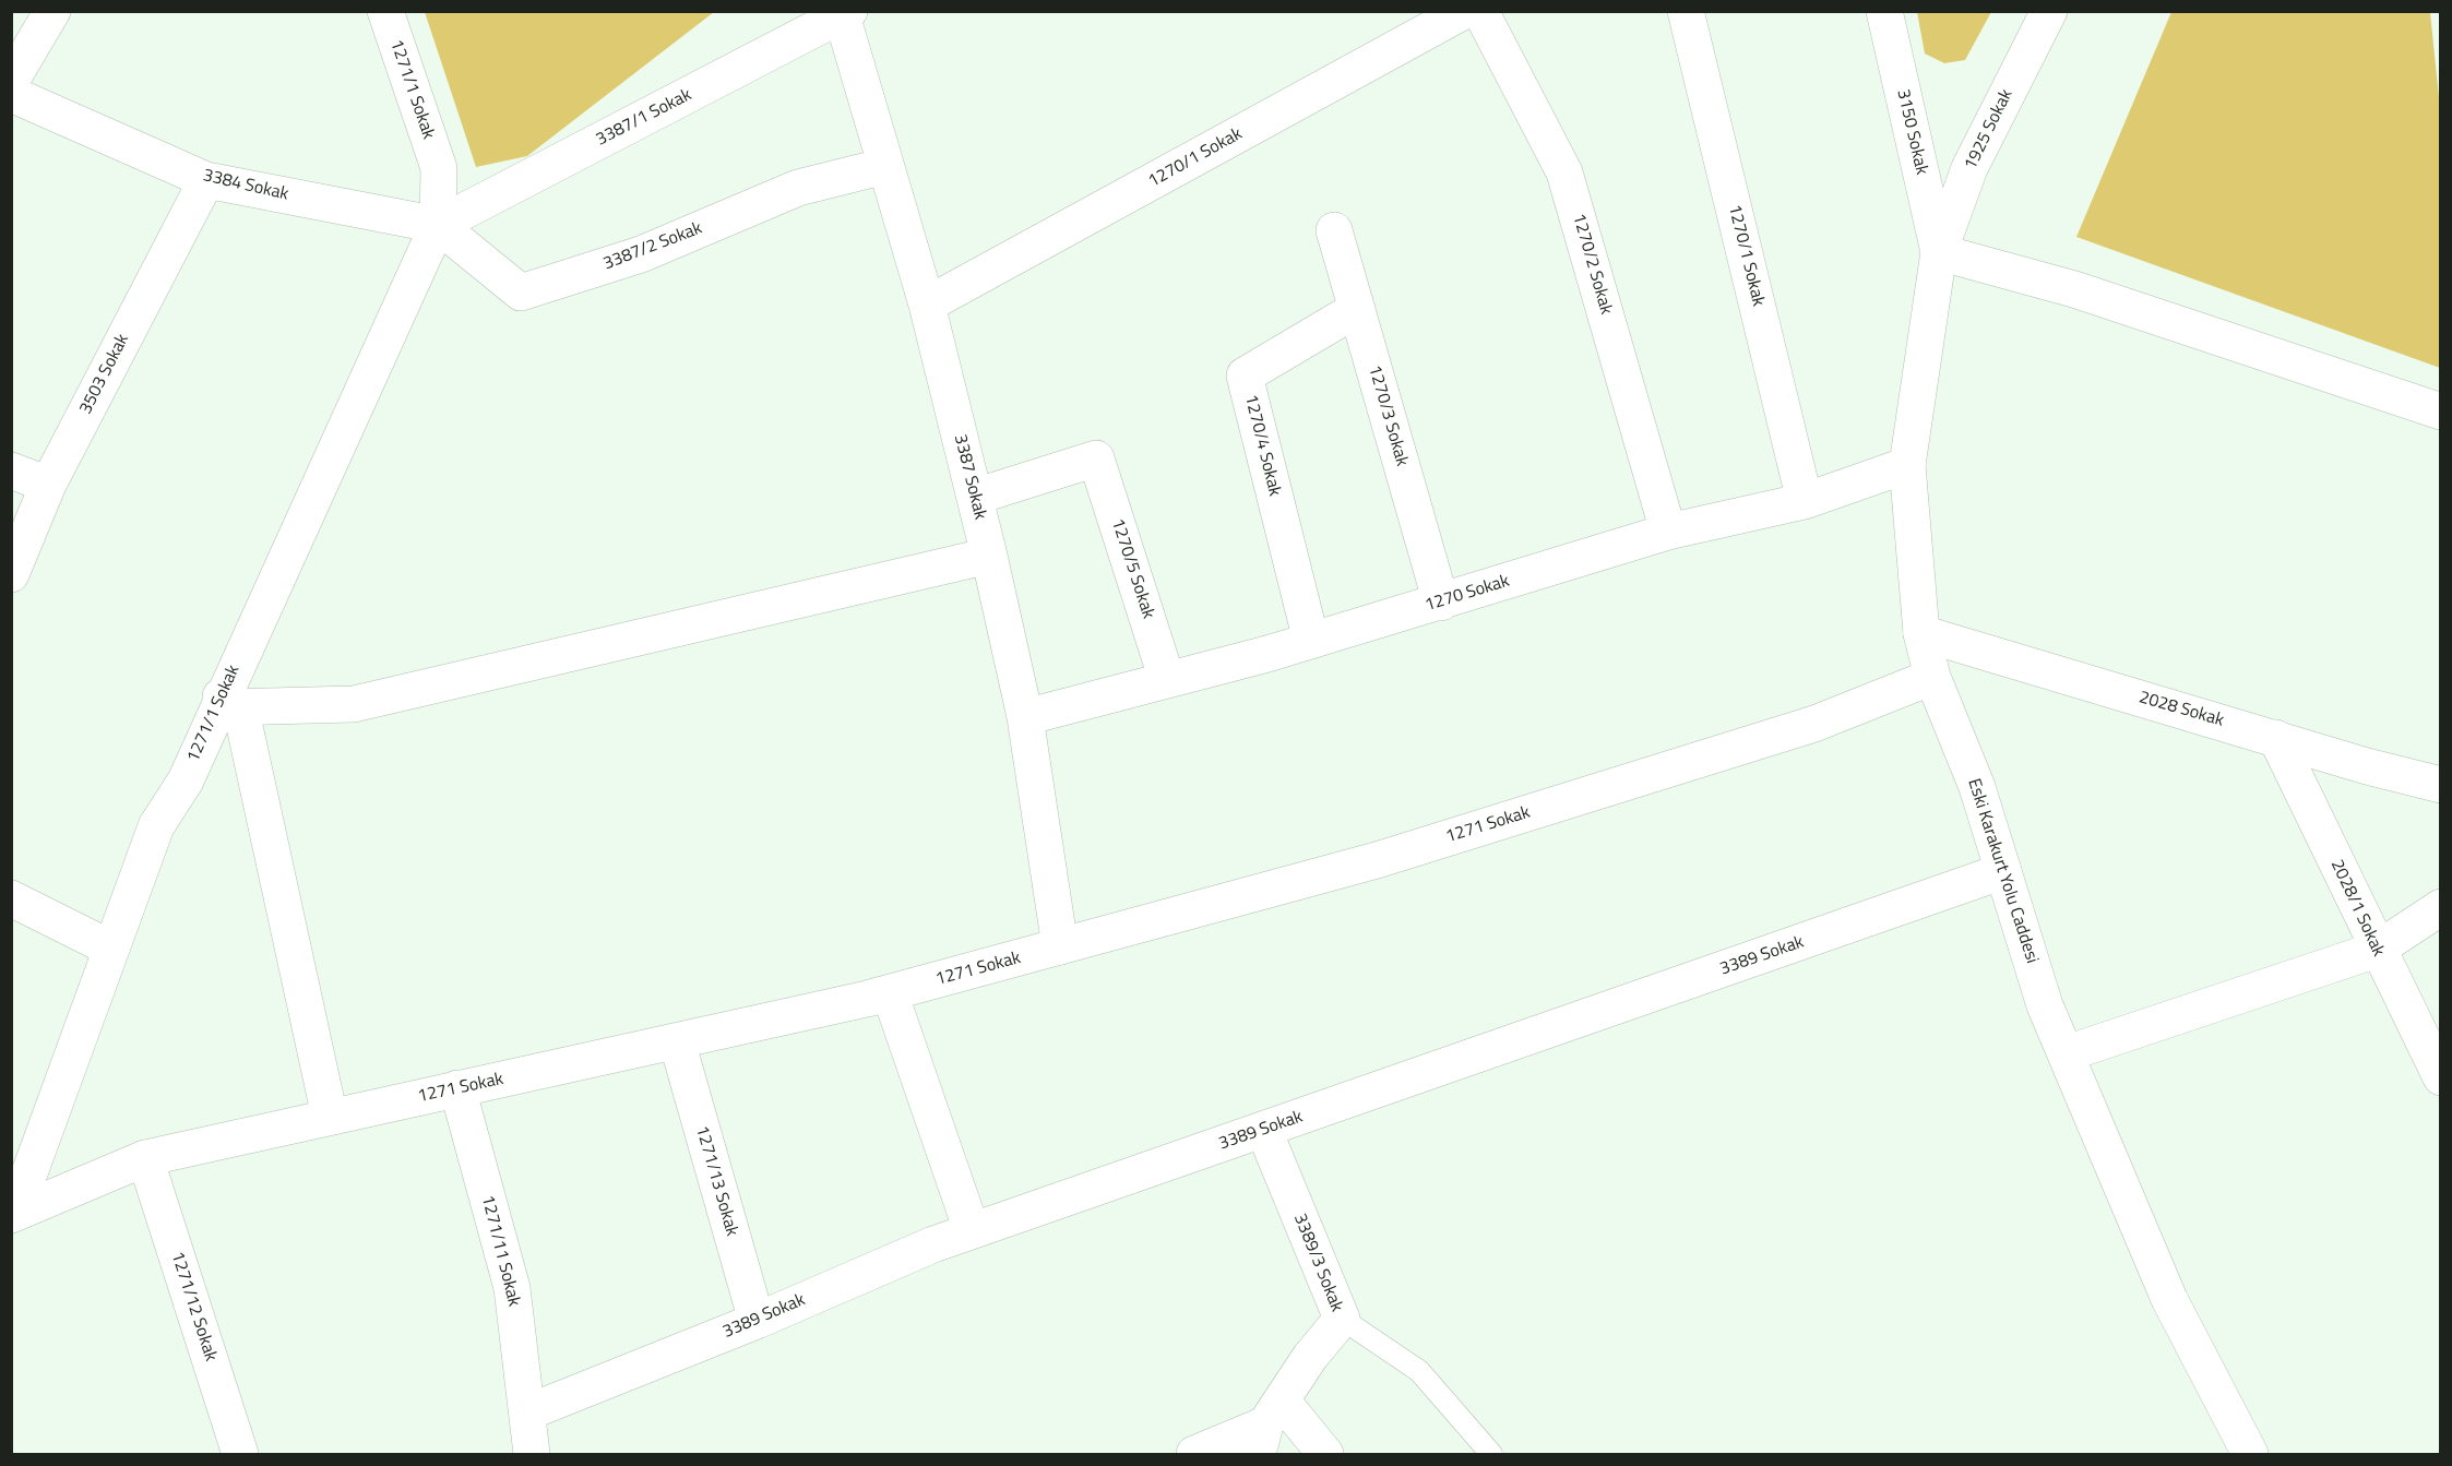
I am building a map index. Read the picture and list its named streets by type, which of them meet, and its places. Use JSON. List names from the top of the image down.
{
  "streets": {
    "street": [
      "1271/1 Sokak",
      "3387/1 Sokak",
      "1925 Sokak",
      "3150 Sokak",
      "1270/1 Sokak",
      "3384 Sokak",
      "3387/2 Sokak",
      "1270/2 Sokak",
      "3503 Sokak",
      "1270/3 Sokak",
      "1270/4 Sokak",
      "3387 Sokak",
      "1270/5 Sokak",
      "1270 Sokak",
      "2028 Sokak",
      "1271 Sokak",
      "Eski Karakurt Yolu Caddesi",
      "2028/1 Sokak",
      "3389 Sokak",
      "1271/13 Sokak",
      "1271/11 Sokak",
      "3389/3 Sokak",
      "1271/12 Sokak"
    ]
  },
  "crossings": [
    ["1271/1 Sokak", "3387/1 Sokak"],
    ["1271/1 Sokak", "3384 Sokak"],
    ["1271/1 Sokak", "3387/2 Sokak"],
    ["1271/1 Sokak", "1271 Sokak"],
    ["3387/1 Sokak", "3384 Sokak"],
    ["3387/1 Sokak", "3387/2 Sokak"],
    ["3387/1 Sokak", "3387 Sokak"],
    ["1925 Sokak", "3150 Sokak"],
    ["1925 Sokak", "Eski Karakurt Yolu Caddesi"],
    ["3150 Sokak", "Eski Karakurt Yolu Caddesi"],
    ["1270/1 Sokak", "3387 Sokak"],
    ["1270/1 Sokak", "1270 Sokak"],
    ["3384 Sokak", "3387/2 Sokak"],
    ["3384 Sokak", "3503 Sokak"],
    ["3387/2 Sokak", "3387 Sokak"],
    ["1270/2 Sokak", "1270 Sokak"],
    ["1270/3 Sokak", "1270/4 Sokak"],
    ["1270/3 Sokak", "1270 Sokak"],
    ["1270/4 Sokak", "1270 Sokak"],
    ["3387 Sokak", "1270/5 Sokak"],
    ["3387 Sokak", "1270 Sokak"],
    ["3387 Sokak", "1271 Sokak"],
    ["1270/5 Sokak", "1270 Sokak"],
    ["1270 Sokak", "Eski Karakurt Yolu Caddesi"],
    ["2028 Sokak", "Eski Karakurt Yolu Caddesi"],
    ["2028 Sokak", "2028/1 Sokak"],
    ["1271 Sokak", "Eski Karakurt Yolu Caddesi"],
    ["1271 Sokak", "1271/13 Sokak"],
    ["1271 Sokak", "1271/11 Sokak"],
    ["1271 Sokak", "1271/12 Sokak"],
    ["Eski Karakurt Yolu Caddesi", "3389 Sokak"],
    ["3389 Sokak", "1271/13 Sokak"],
    ["3389 Sokak", "1271/11 Sokak"],
    ["3389 Sokak", "3389/3 Sokak"]
  ]
}
